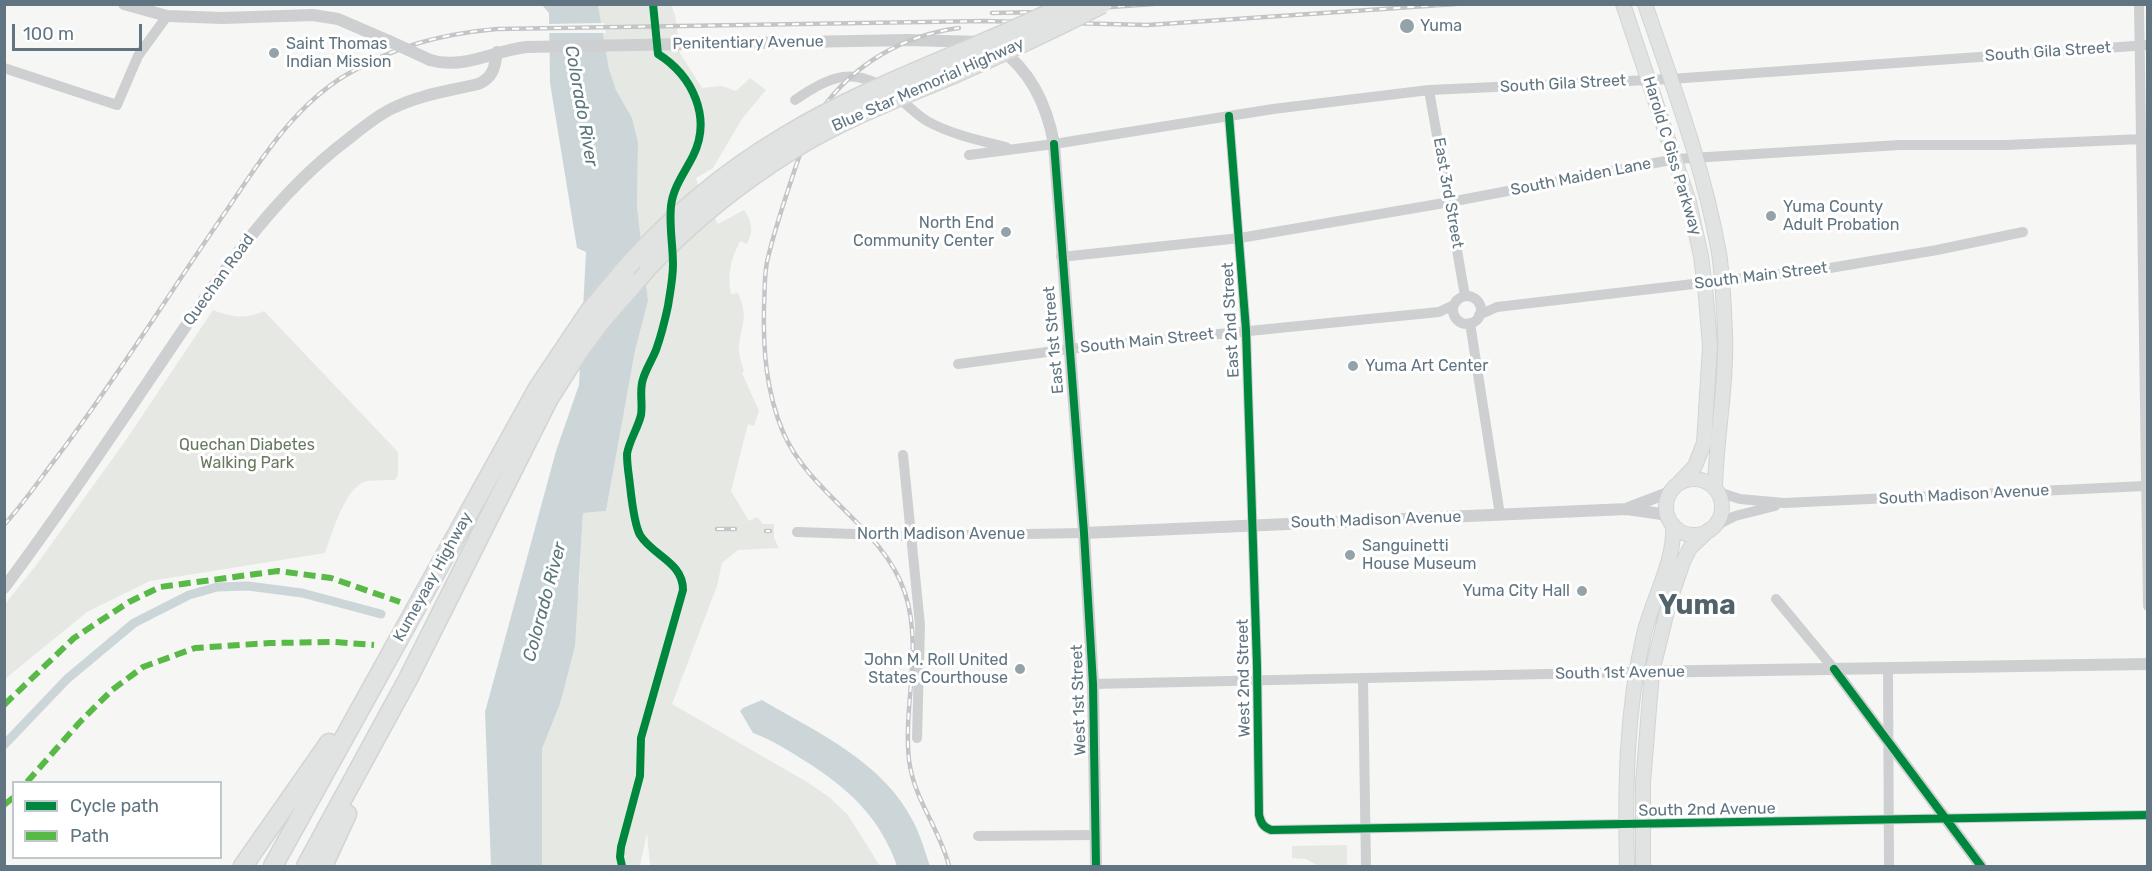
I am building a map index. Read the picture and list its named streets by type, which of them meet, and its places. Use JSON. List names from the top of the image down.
{
  "streets": {
    "highway": ["Blue Star Memorial Highway", "Kumeyaay Highway"],
    "main road": ["Harold C Giss Parkway"],
    "street": [
      "Penitentiary Avenue",
      "South Gila Street",
      "South Maiden Lane",
      "East 3rd Street",
      "South Main Street",
      "Quechan Road",
      "East 2nd Street",
      "East 1st Street",
      "South Madison Avenue",
      "North Madison Avenue",
      "South 1st Avenue",
      "West 2nd Street",
      "West 1st Street",
      "South 2nd Avenue"
    ]
  },
  "crossings": [
    ["Penitentiary Avenue", "Quechan Road"],
    ["Penitentiary Avenue", "East 1st Street"],
    ["South Gila Street", "Harold C Giss Parkway"],
    ["South Gila Street", "East 3rd Street"],
    ["South Gila Street", "East 2nd Street"],
    ["South Gila Street", "East 1st Street"],
    ["Blue Star Memorial Highway", "Kumeyaay Highway"],
    ["Harold C Giss Parkway", "South Maiden Lane"],
    ["Harold C Giss Parkway", "South Main Street"],
    ["Harold C Giss Parkway", "South Madison Avenue"],
    ["South Maiden Lane", "East 3rd Street"],
    ["South Maiden Lane", "East 2nd Street"],
    ["South Maiden Lane", "East 1st Street"],
    ["East 3rd Street", "South Main Street"],
    ["South Main Street", "East 2nd Street"],
    ["South Main Street", "East 1st Street"],
    ["East 2nd Street", "South Madison Avenue"],
    ["East 2nd Street", "West 2nd Street"],
    ["East 1st Street", "South Madison Avenue"],
    ["East 1st Street", "North Madison Avenue"],
    ["East 1st Street", "West 1st Street"],
    ["South Madison Avenue", "North Madison Avenue"],
    ["South Madison Avenue", "West 2nd Street"],
    ["South Madison Avenue", "West 1st Street"],
    ["North Madison Avenue", "West 1st Street"],
    ["South 1st Avenue", "West 2nd Street"],
    ["South 1st Avenue", "West 1st Street"],
    ["West 2nd Street", "South 2nd Avenue"]
  ],
  "districts": ["Yuma"],
  "water": ["Colorado River"],
  "parks": ["Quechan Diabetes Walking Park"],
  "places": [
    "Yuma",
    "Saint Thomas Indian Mission",
    "Yuma County Adult Probation",
    "North End Community Center",
    "Yuma Art Center",
    "Sanguinetti House Museum",
    "Yuma City Hall",
    "John M. Roll United States Courthouse"
  ],
  "legend": ["Cycle path", "Path"],
  "scale_bar": "100 m"
}
